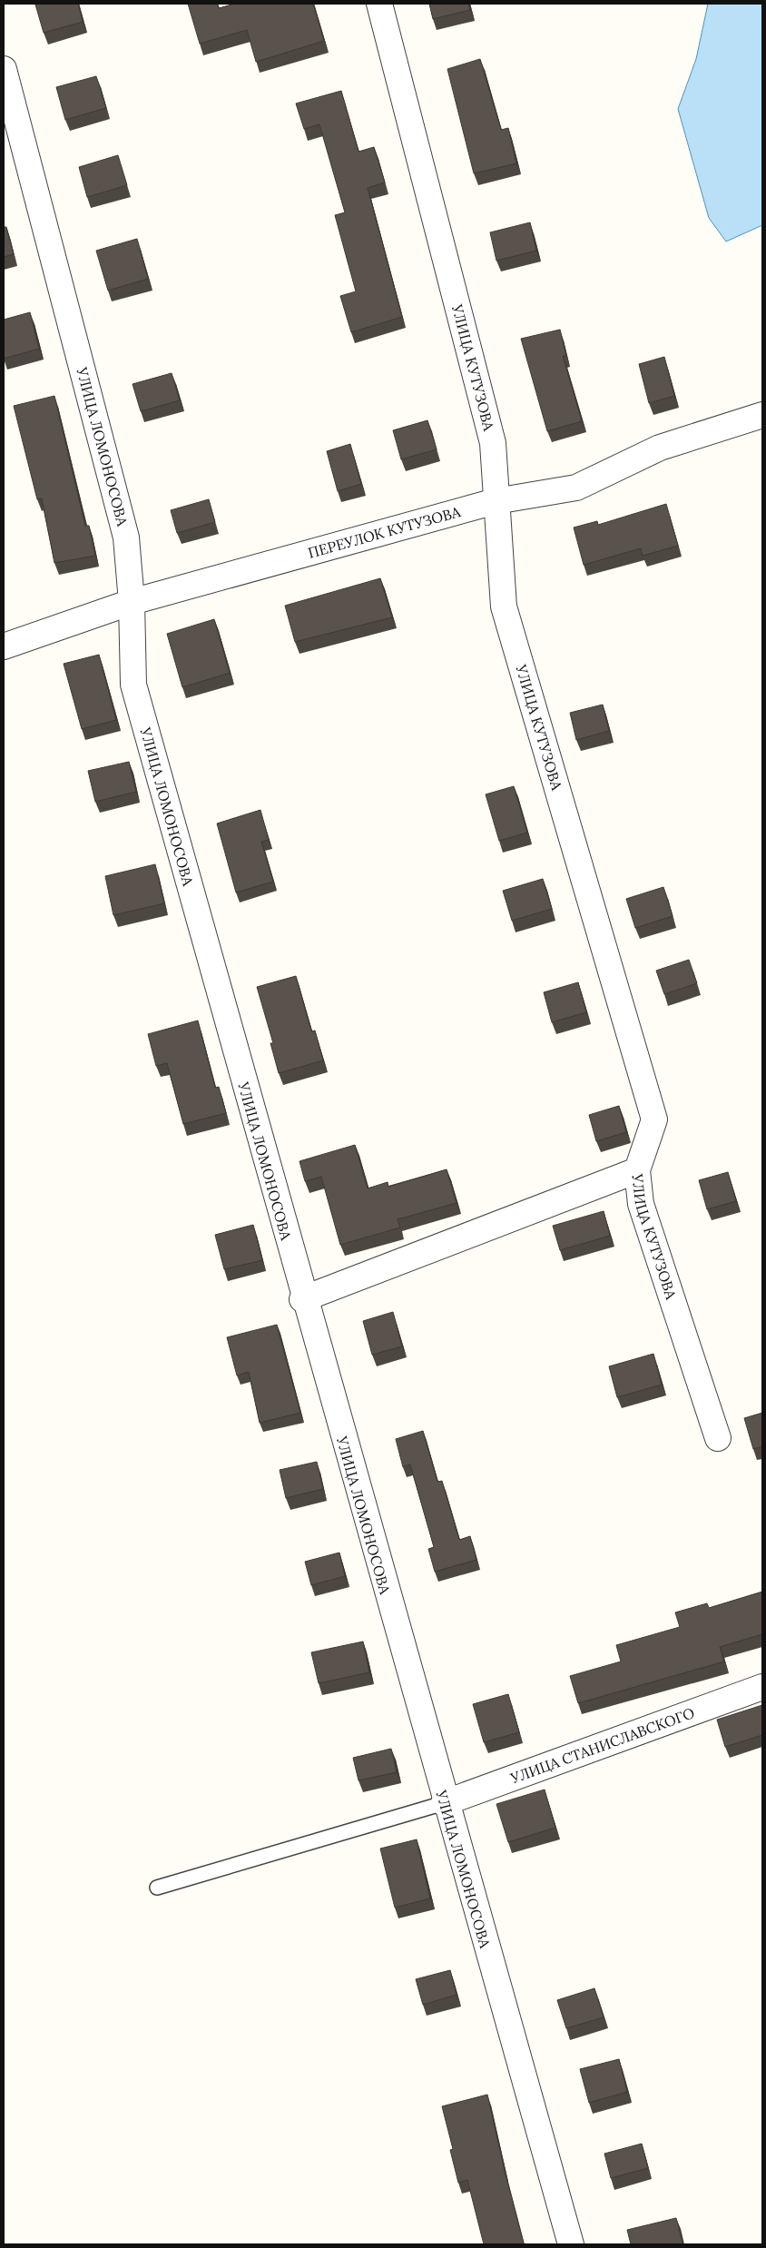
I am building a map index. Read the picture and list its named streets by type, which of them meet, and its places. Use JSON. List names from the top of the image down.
{
  "streets": {
    "street": [
      "УЛИЦА КУТУЗОВА",
      "УЛИЦА ЛОМОНОСОВА",
      "ПЕРЕУЛОК КУТУЗОВА",
      "УЛИЦА СТАНИСЛАВСКОГО"
    ]
  },
  "crossings": [
    ["УЛИЦА КУТУЗОВА", "ПЕРЕУЛОК КУТУЗОВА"],
    ["УЛИЦА ЛОМОНОСОВА", "ПЕРЕУЛОК КУТУЗОВА"],
    ["УЛИЦА ЛОМОНОСОВА", "УЛИЦА СТАНИСЛАВСКОГО"]
  ]
}
